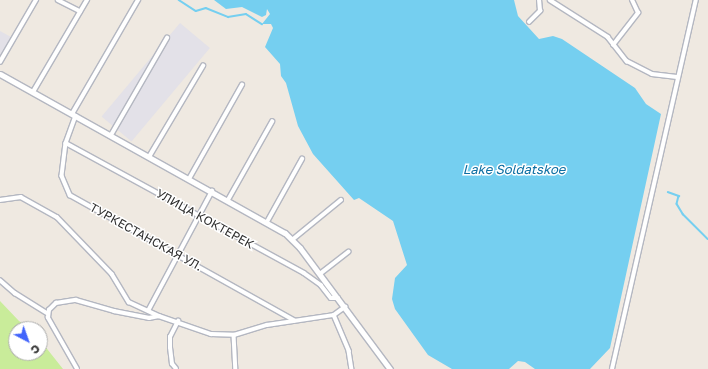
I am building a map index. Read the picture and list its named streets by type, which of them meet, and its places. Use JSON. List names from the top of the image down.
{
  "streets": {
    "street": ["УЛИЦА КОКТЕРЕК", "ТУРКЕСТАНСКАЯ УЛ."]
  },
  "crossings": [
    ["УЛИЦА КОКТЕРЕК", "ТУРКЕСТАНСКАЯ УЛ."]
  ],
  "water": ["Lake Soldatskoe"],
  "north": "bottom right"
}
